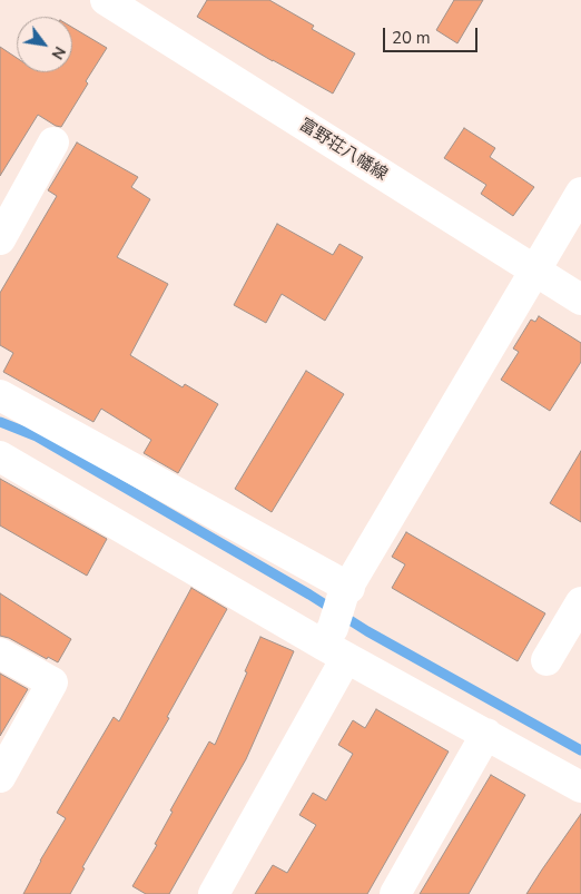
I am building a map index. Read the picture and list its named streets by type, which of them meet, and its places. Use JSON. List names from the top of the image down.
{
  "streets": {
    "street": ["富野荘八幡線"]
  },
  "scale_bar": "20 m",
  "north": "bottom right"
}
